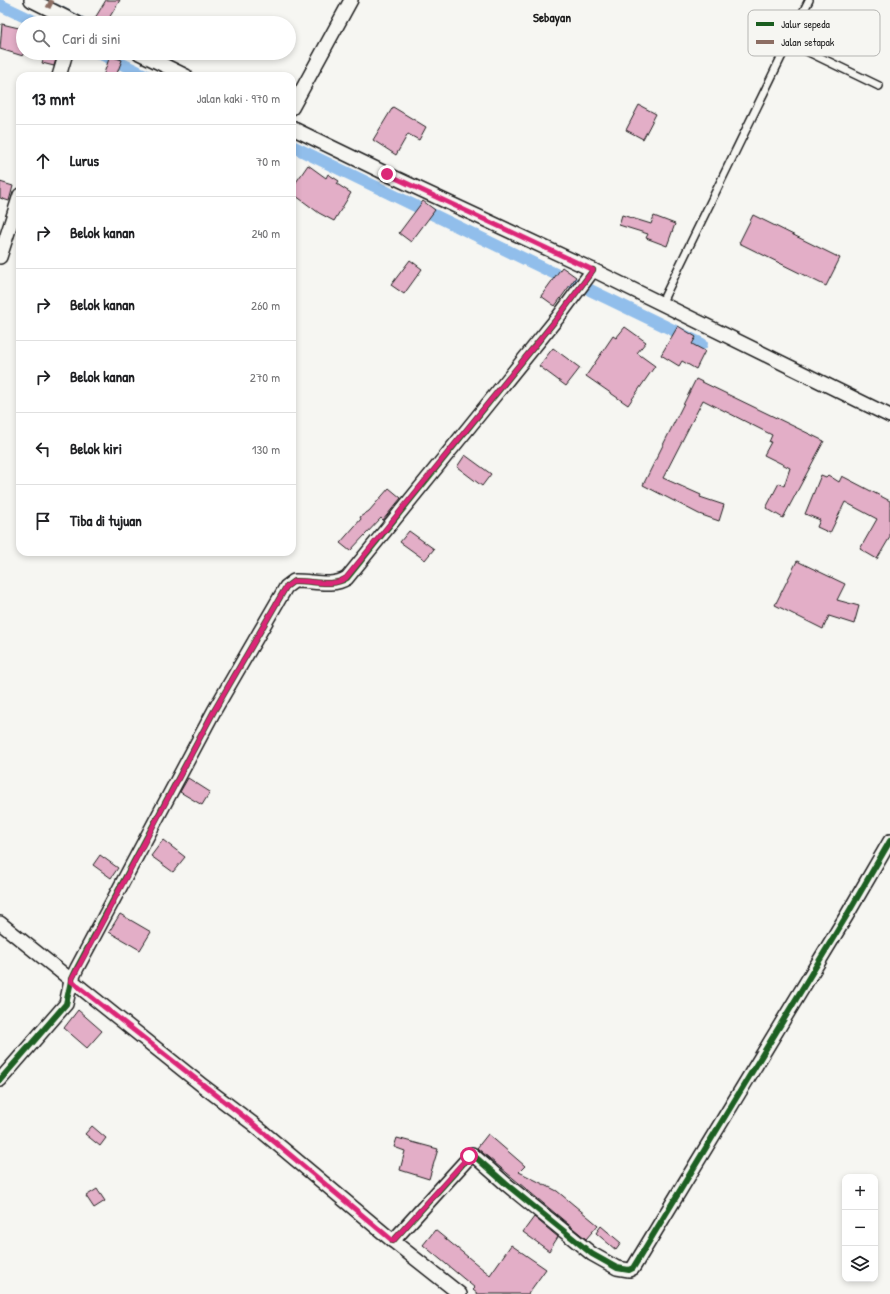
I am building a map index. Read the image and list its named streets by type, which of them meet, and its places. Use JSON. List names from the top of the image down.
{
  "districts": ["Sebayan"],
  "legend": ["Jalur sepeda", "Jalan setapak"],
  "page": {
    "search": "Cari di sini",
    "heading": ["13 mnt", "Jalan kaki · 970 m"],
    "list": [
      ["Lurus", "70 m"],
      ["Belok kanan", "240 m"],
      ["Belok kanan", "260 m"],
      ["Belok kanan", "270 m"],
      ["Belok kiri", "130 m"],
      "Tiba di tujuan"
    ],
    "map_buttons": ["+", "−"]
  }
}
